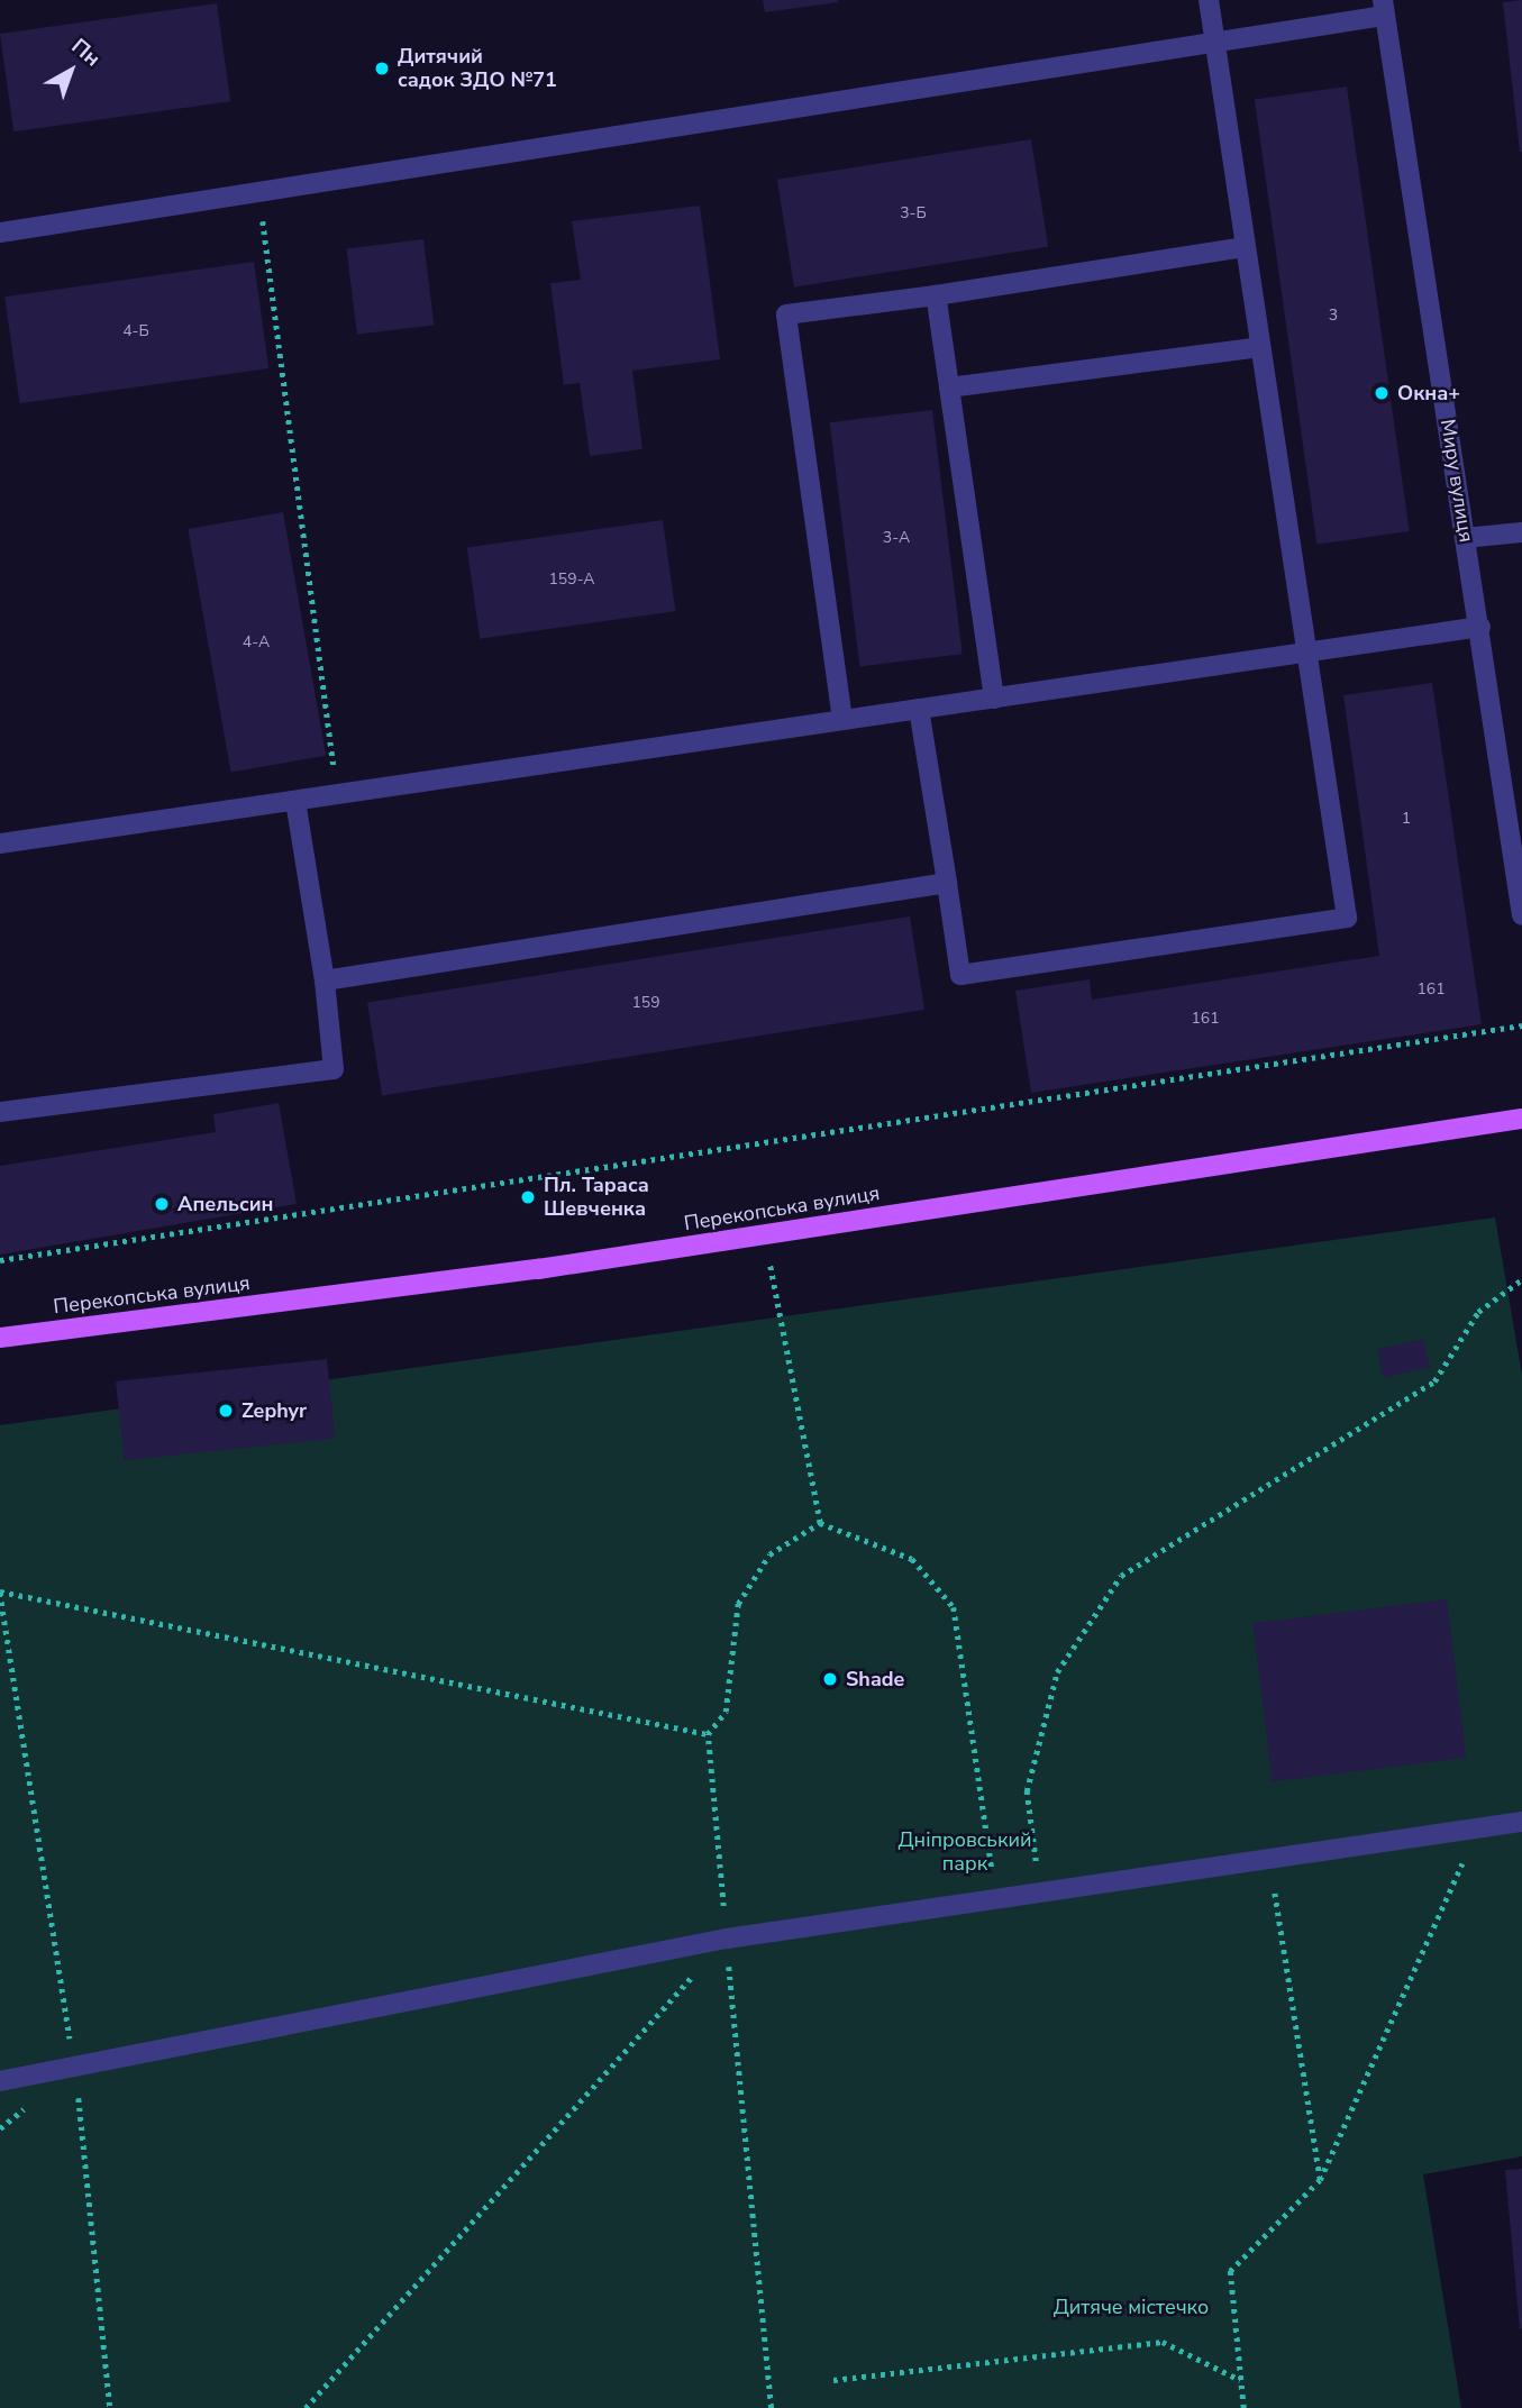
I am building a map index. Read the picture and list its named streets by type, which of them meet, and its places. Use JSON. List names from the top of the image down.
{
  "streets": {
    "main road": ["Перекопська вулиця"],
    "street": ["Миру вулиця"]
  },
  "parks": ["Дніпровський парк", "Дитяче містечко"],
  "places": [
    "Дитячий садок ЗДО №71",
    "Окна+",
    "Пл. Тараса Шевченка",
    "Апельсин",
    "Zephyr",
    "Shade"
  ],
  "house_numbers": [
    "3-Б",
    "3",
    "4-Б",
    "3-А",
    "159-А",
    "4-А",
    "1",
    "161",
    "159",
    "161"
  ],
  "north": "top right"
}
